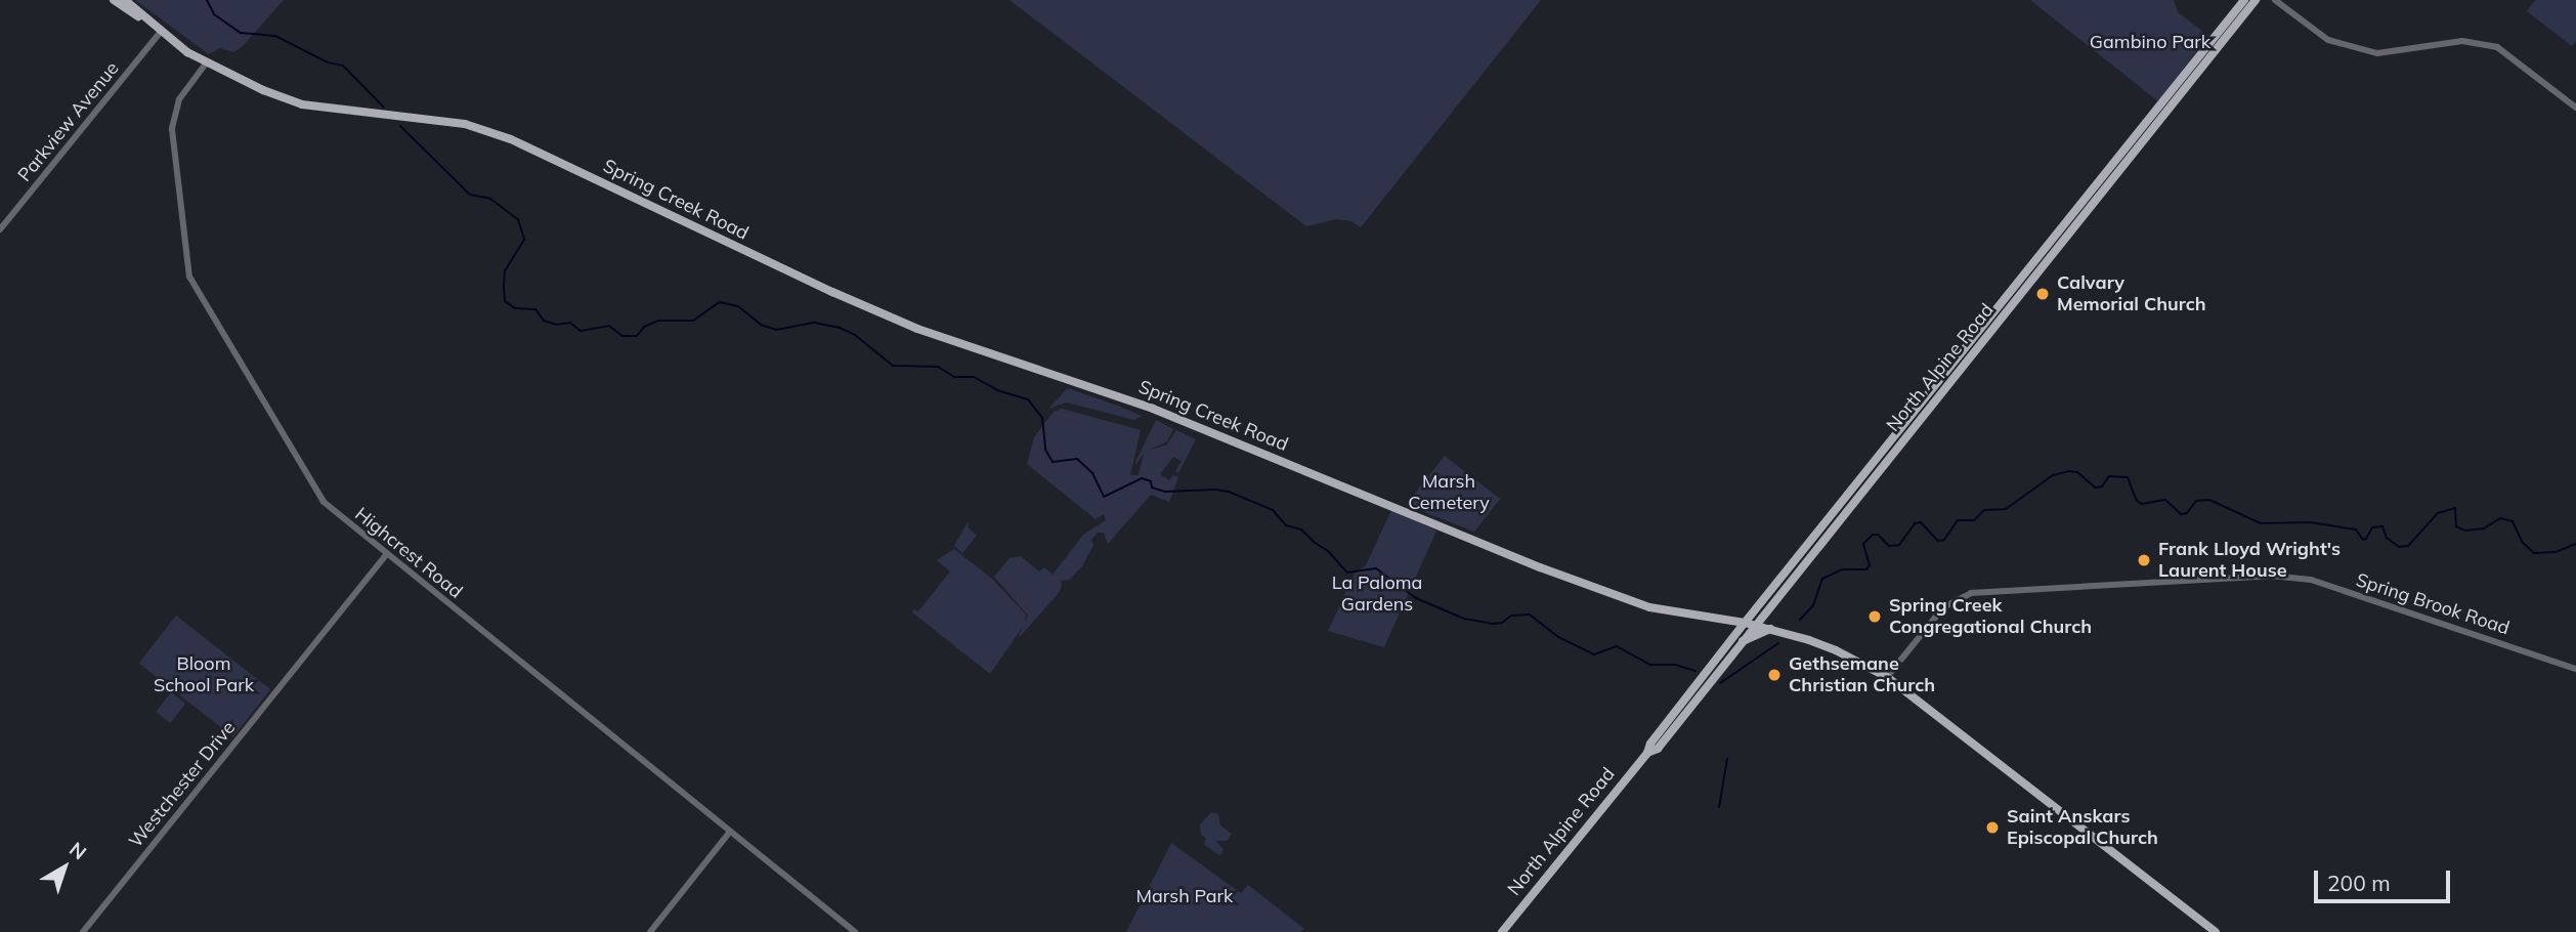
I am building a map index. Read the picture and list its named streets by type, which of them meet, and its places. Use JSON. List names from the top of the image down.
{
  "streets": {
    "main road": ["Spring Creek Road", "North Alpine Road"],
    "street": [
      "Parkview Avenue",
      "Highcrest Road",
      "Spring Brook Road",
      "Westchester Drive"
    ]
  },
  "crossings": [
    ["Parkview Avenue", "Spring Creek Road"],
    ["Spring Creek Road", "North Alpine Road"],
    ["Spring Creek Road", "Highcrest Road"],
    ["Spring Creek Road", "Spring Brook Road"],
    ["Highcrest Road", "Westchester Drive"]
  ],
  "parks": [
    "Gambino Park",
    "Marsh Cemetery",
    "La Paloma Gardens",
    "Bloom School Park",
    "Marsh Park"
  ],
  "places": [
    "Calvary Memorial Church",
    "Frank Lloyd Wright's Laurent House",
    "Spring Creek Congregational Church",
    "Gethsemane Christian Church",
    "Saint Anskars Episcopal Church"
  ],
  "scale_bar": "200 m",
  "north": "top right"
}
